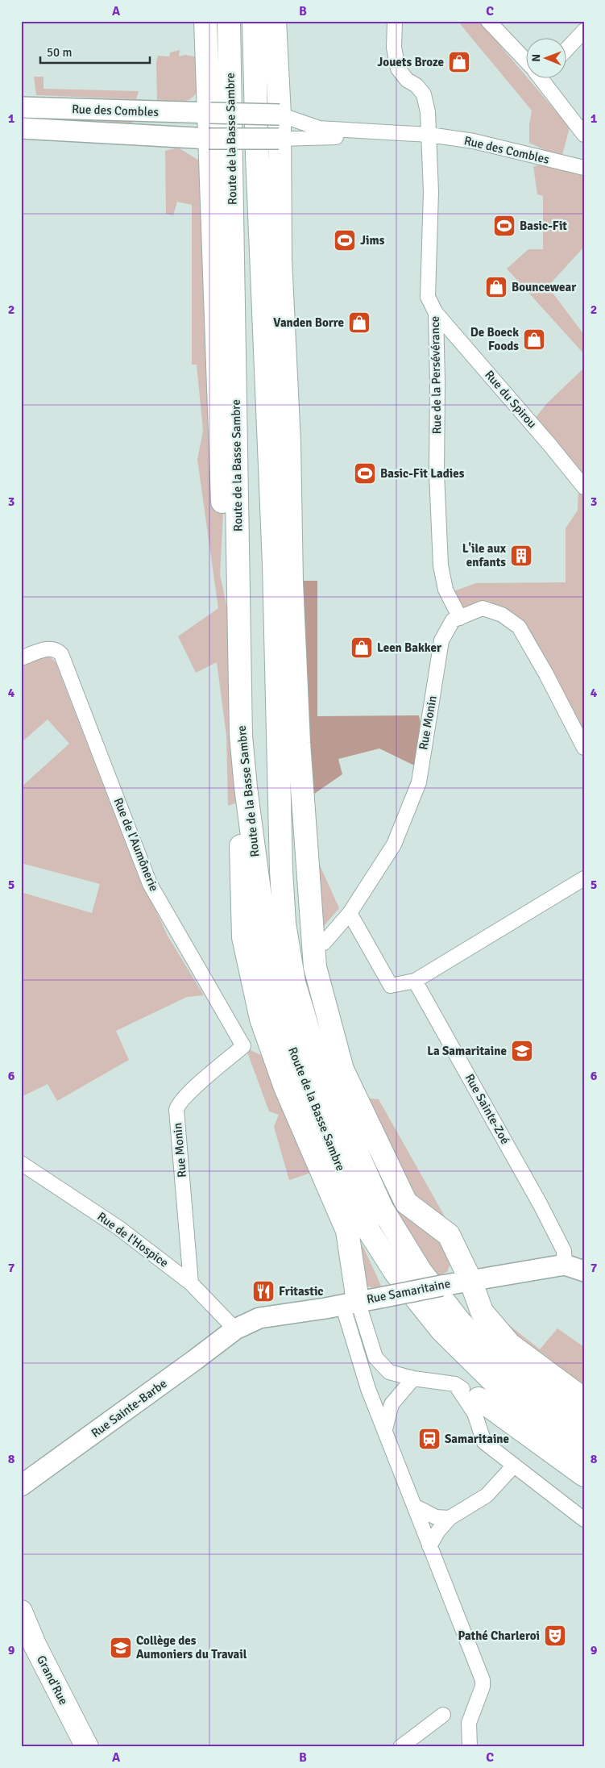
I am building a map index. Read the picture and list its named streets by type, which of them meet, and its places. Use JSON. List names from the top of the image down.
{
  "streets": {
    "main road": ["Route de la Basse Sambre", "Grand'Rue"],
    "street": [
      "Rue des Combles",
      "Rue de la Persévérance",
      "Rue du Spirou",
      "Rue Monin",
      "Rue de l'Aumônerie",
      "Rue Sainte-Zoé",
      "Rue de l'Hospice",
      "Rue Samaritaine",
      "Rue Sainte-Barbe"
    ]
  },
  "crossings": [
    ["Rue des Combles", "Rue de la Persévérance"],
    ["Rue de la Persévérance", "Rue du Spirou"],
    ["Rue de la Persévérance", "Rue Monin"],
    ["Rue Monin", "Rue de l'Aumônerie"],
    ["Rue Monin", "Rue de l'Hospice"],
    ["Rue Sainte-Zoé", "Rue Samaritaine"],
    ["Rue de l'Hospice", "Rue Samaritaine"],
    ["Rue de l'Hospice", "Rue Sainte-Barbe"],
    ["Rue Samaritaine", "Rue Sainte-Barbe"]
  ],
  "places": {
    "shop": [
      "Jouets Broze",
      "Bouncewear",
      "Vanden Borre",
      "De Boeck Foods",
      "Leen Bakker"
    ],
    "sports": ["Basic-Fit", "Jims", "Basic-Fit Ladies"],
    "building": ["L'ile aux enfants"],
    "school or university": ["La Samaritaine", "Collège des Aumoniers du Travail"],
    "restaurant": ["Fritastic"],
    "station": ["Samaritaine"],
    "theatre": ["Pathé Charleroi"]
  },
  "scale_bar": "50 m",
  "north": "left",
  "grid": {
    "columns": ["A", "B", "C"],
    "rows": [
      "1",
      "2",
      "3",
      "4",
      "5",
      "6",
      "7",
      "8",
      "9"
    ]
  }
}
